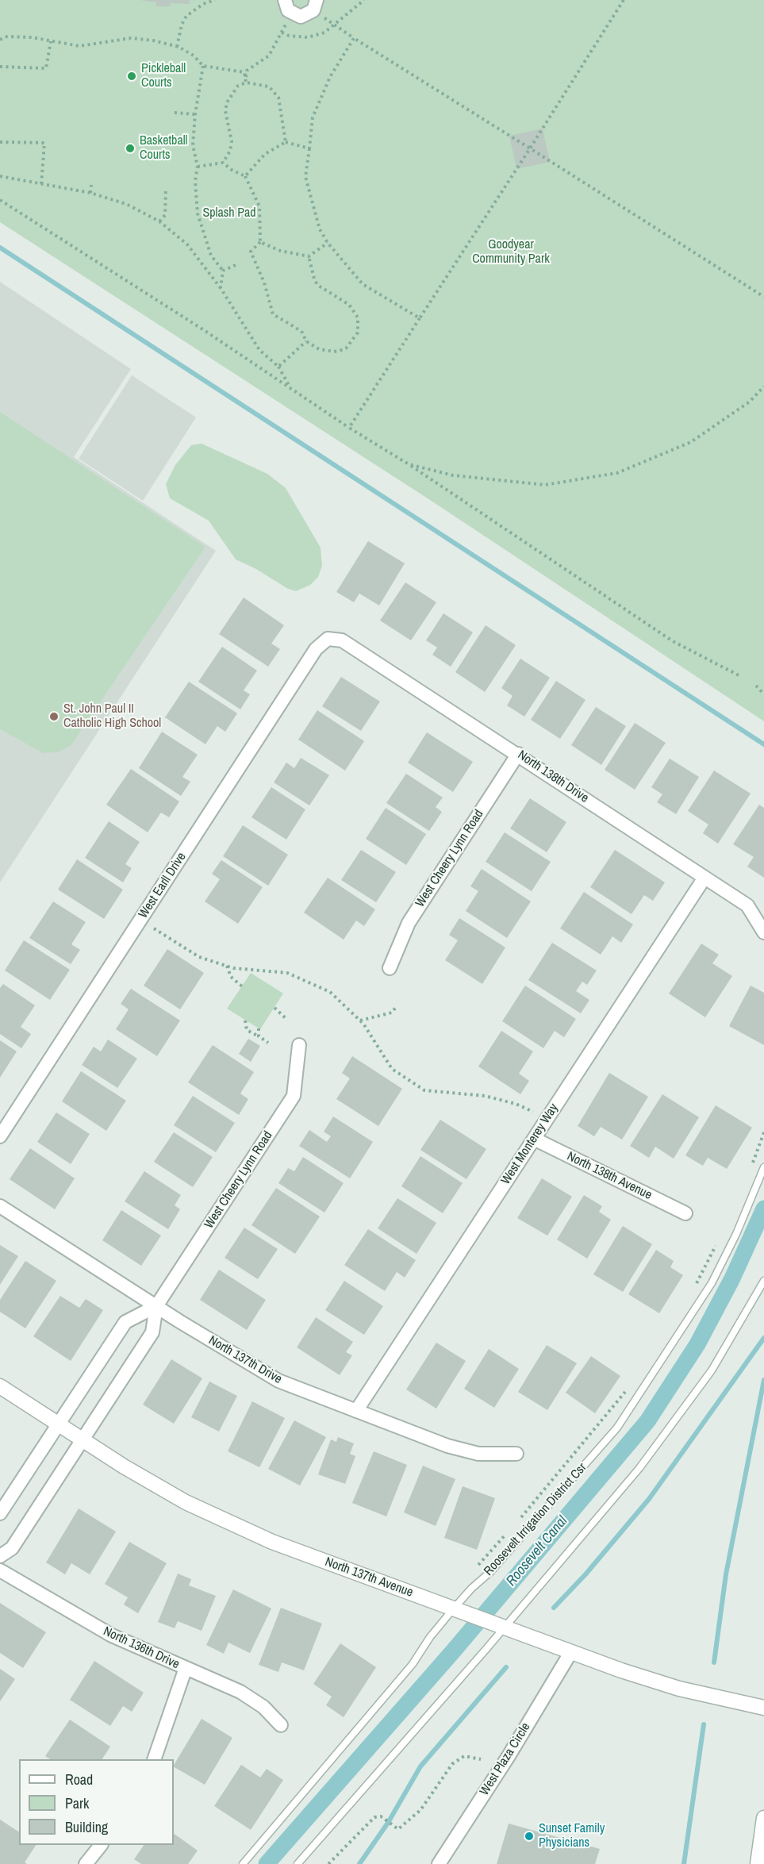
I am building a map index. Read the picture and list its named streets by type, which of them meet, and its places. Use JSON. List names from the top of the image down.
{
  "streets": {
    "street": [
      "North 138th Drive",
      "West Cheery Lynn Road",
      "West Earll Drive",
      "West Monterey Way",
      "North 138th Avenue",
      "North 137th Drive",
      "North 137th Avenue",
      "North 136th Drive",
      "West Plaza Circle"
    ],
    "lane": ["Roosevelt Irrigation District Csr"]
  },
  "crossings": [
    ["North 138th Drive", "West Cheery Lynn Road"],
    ["North 138th Drive", "West Earll Drive"],
    ["North 138th Drive", "West Monterey Way"],
    ["West Cheery Lynn Road", "North 137th Drive"],
    ["West Cheery Lynn Road", "North 137th Avenue"],
    ["West Monterey Way", "North 138th Avenue"],
    ["West Monterey Way", "North 137th Drive"],
    ["Roosevelt Irrigation District Csr", "North 137th Avenue"],
    ["North 137th Avenue", "West Plaza Circle"]
  ],
  "water": ["Roosevelt Canal"],
  "parks": ["Splash Pad", "Goodyear Community Park"],
  "places": [
    "Pickleball Courts",
    "Basketball Courts",
    "St. John Paul II Catholic High School",
    "Sunset Family Physicians"
  ],
  "legend": ["Road", "Park", "Building"]
}
